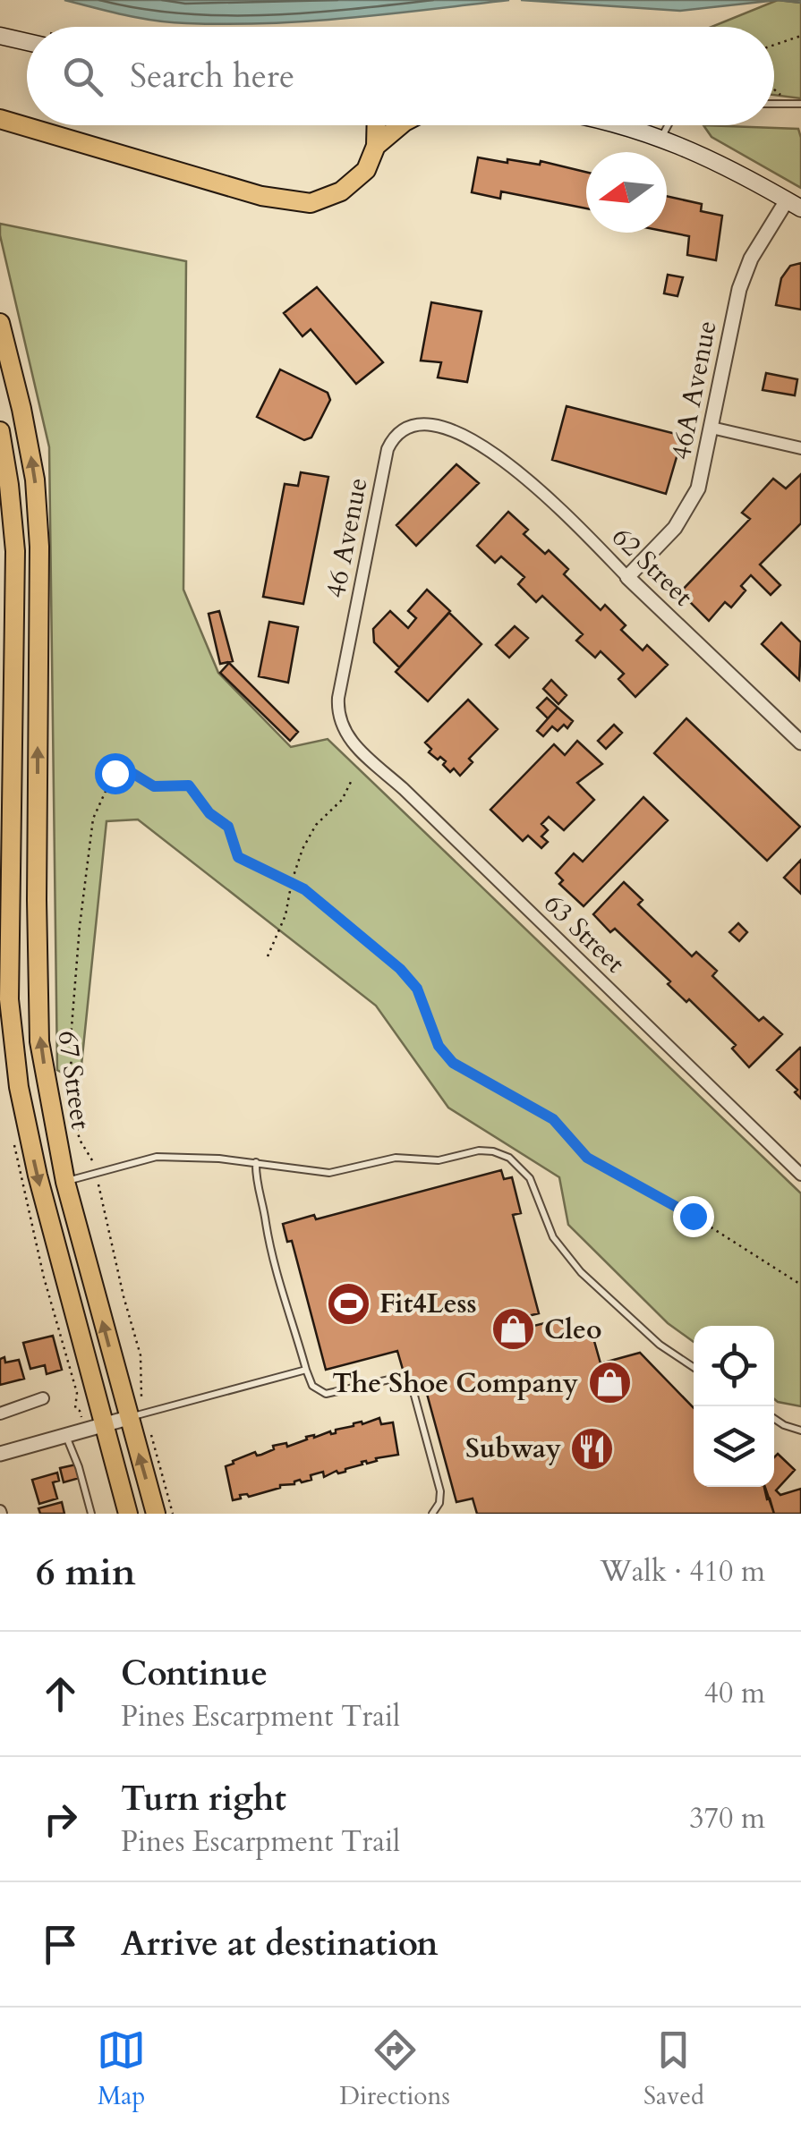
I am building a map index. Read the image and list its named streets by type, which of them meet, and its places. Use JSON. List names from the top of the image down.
{
  "streets": {
    "main road": ["67 Street"],
    "street": [
      "46A Avenue",
      "46 Avenue",
      "62 Street",
      "63 Street"
    ]
  },
  "crossings": [
    ["46A Avenue", "62 Street"],
    ["46 Avenue", "62 Street"],
    ["46 Avenue", "63 Street"]
  ],
  "places": {
    "sports": ["Fit4Less"],
    "shop": ["Cleo", "The Shoe Company"],
    "restaurant": ["Subway"]
  },
  "north": "left",
  "page": {
    "search": "Search here",
    "heading": ["6 min", "Walk · 410 m"],
    "list": [
      ["Continue", "Pines Escarpment Trail", "40 m"],
      ["Turn right", "Pines Escarpment Trail", "370 m"],
      "Arrive at destination"
    ],
    "nav": ["Map", "Directions", "Saved"]
  }
}
